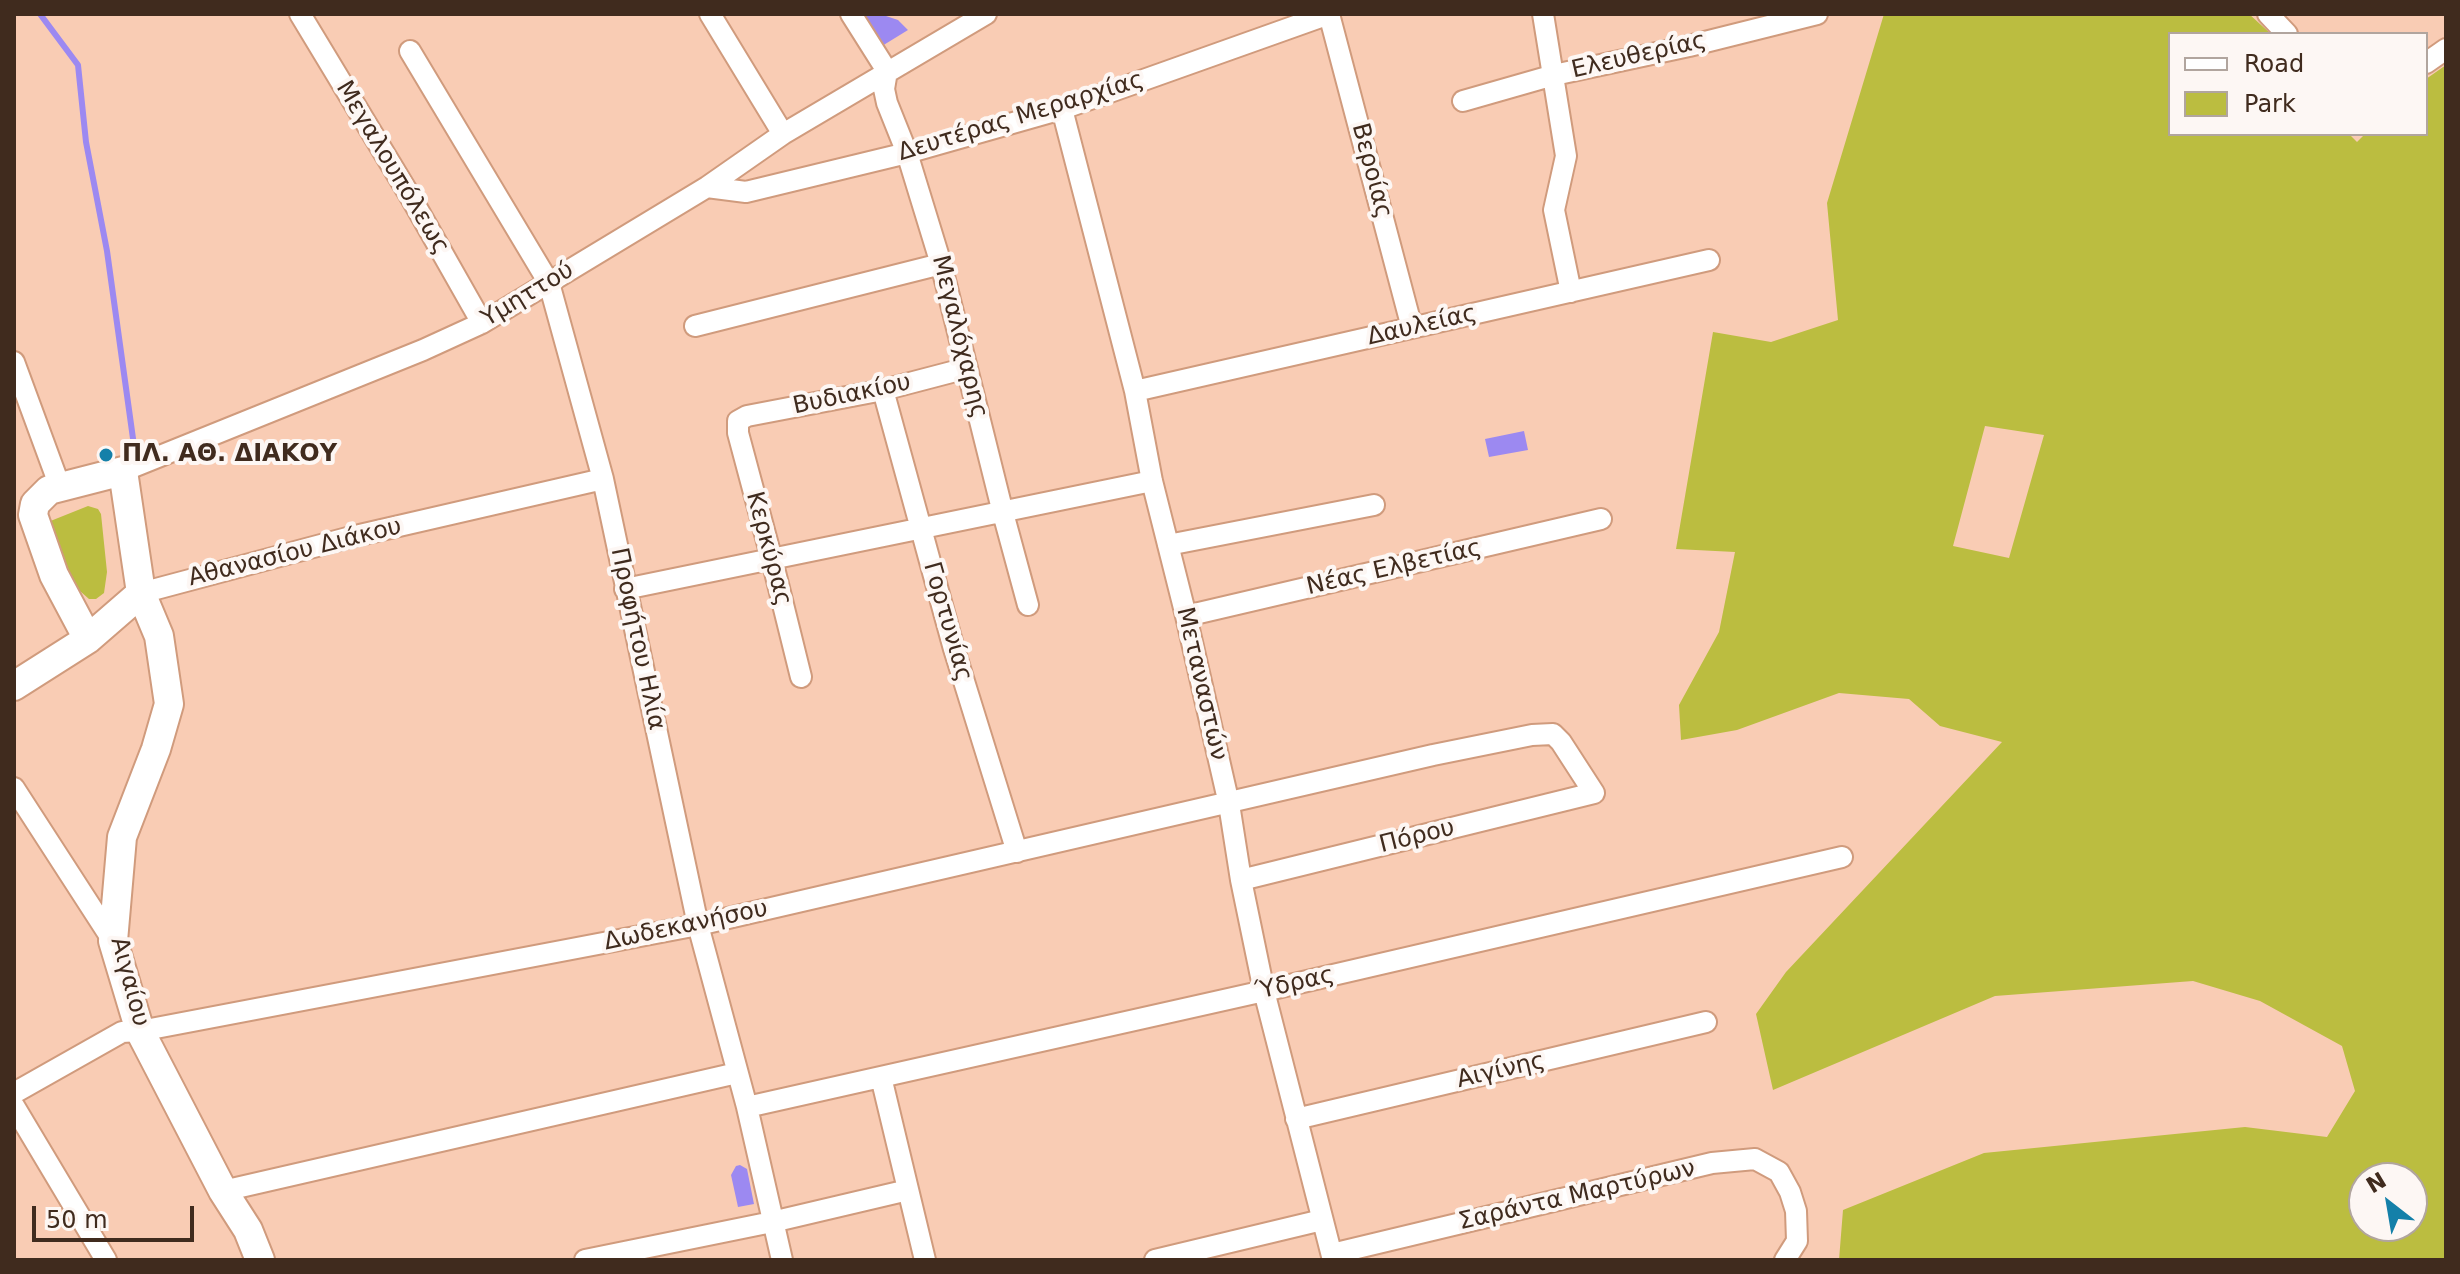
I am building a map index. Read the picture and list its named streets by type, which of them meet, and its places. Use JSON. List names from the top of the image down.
{
  "streets": {
    "street": [
      "Ελευθερίας",
      "Δευτέρας Μεραρχίας",
      "Μεγαλουπόλεως",
      "Βεροίας",
      "Υμηττού",
      "Δαυλείας",
      "Μεγαλόχαρης",
      "Βυδιακίου",
      "Κερκύρας",
      "Αθανασίου Διάκου",
      "Νέας Ελβετίας",
      "Γορτυνίας",
      "Προφήτου Ηλία",
      "Μεταναστών",
      "Πόρου",
      "Δωδεκανήσου",
      "Αιγαίου",
      "Ύδρας",
      "Αιγίνης",
      "Σαράντα Μαρτύρων"
    ]
  },
  "crossings": [
    ["Δευτέρας Μεραρχίας", "Βεροίας"],
    ["Δευτέρας Μεραρχίας", "Υμηττού"],
    ["Δευτέρας Μεραρχίας", "Μεγαλόχαρης"],
    ["Δευτέρας Μεραρχίας", "Μεταναστών"],
    ["Μεγαλουπόλεως", "Υμηττού"],
    ["Βεροίας", "Δαυλείας"],
    ["Υμηττού", "Μεγαλόχαρης"],
    ["Υμηττού", "Αθανασίου Διάκου"],
    ["Υμηττού", "Προφήτου Ηλία"],
    ["Υμηττού", "Αιγαίου"],
    ["Δαυλείας", "Μεταναστών"],
    ["Μεγαλόχαρης", "Βυδιακίου"],
    ["Βυδιακίου", "Κερκύρας"],
    ["Βυδιακίου", "Γορτυνίας"],
    ["Αθανασίου Διάκου", "Προφήτου Ηλία"],
    ["Αθανασίου Διάκου", "Αιγαίου"],
    ["Νέας Ελβετίας", "Μεταναστών"],
    ["Γορτυνίας", "Δωδεκανήσου"],
    ["Προφήτου Ηλία", "Δωδεκανήσου"],
    ["Προφήτου Ηλία", "Ύδρας"],
    ["Μεταναστών", "Πόρου"],
    ["Μεταναστών", "Δωδεκανήσου"],
    ["Μεταναστών", "Ύδρας"],
    ["Μεταναστών", "Αιγίνης"],
    ["Μεταναστών", "Σαράντα Μαρτύρων"],
    ["Πόρου", "Δωδεκανήσου"],
    ["Δωδεκανήσου", "Αιγαίου"]
  ],
  "places": ["ΠΛ. ΑΘ. ΔΙΑΚΟΥ"],
  "legend": ["Road", "Park"],
  "scale_bar": "50 m",
  "north": "top left"
}
